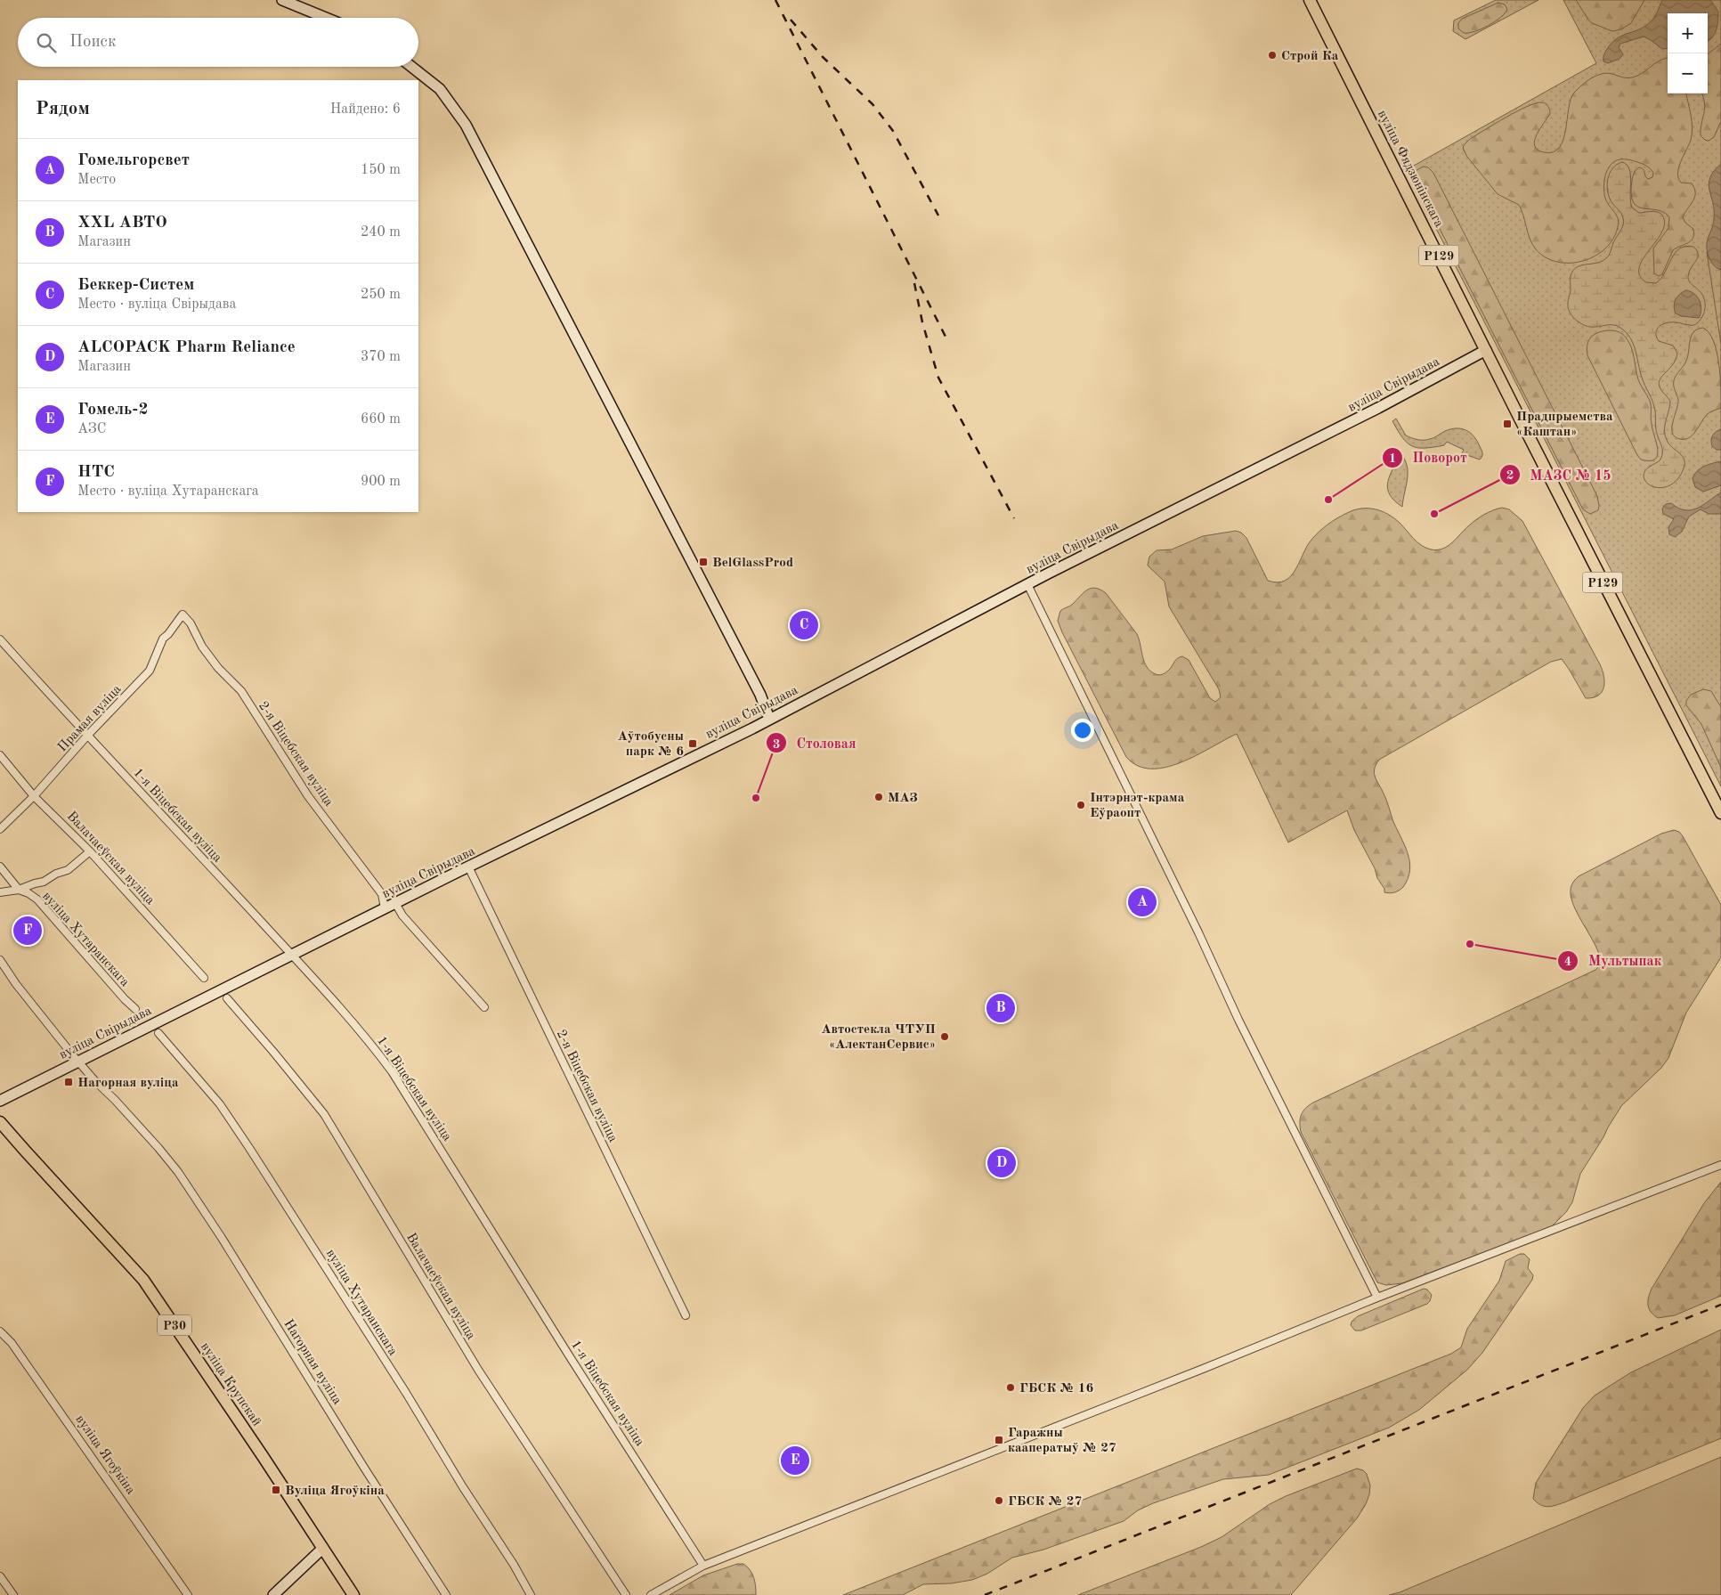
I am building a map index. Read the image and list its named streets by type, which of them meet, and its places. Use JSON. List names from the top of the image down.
{
  "streets": {
    "main road": [
      "вуліца Фядзюнінскага",
      "Р129",
      "вуліца Свірыдава",
      "Р30",
      "вуліца Крупскай"
    ],
    "street": [
      "Прамая вуліца",
      "2-я Віцебская вуліца",
      "1-я Віцебская вуліца",
      "Валачаеўская вуліца",
      "вуліца Хутаранскага",
      "Нагорная вуліца",
      "вуліца Ягоўкіна"
    ]
  },
  "crossings": [
    ["вуліца Фядзюнінскага", "Р129"],
    ["вуліца Фядзюнінскага", "вуліца Свірыдава"],
    ["Р129", "вуліца Свірыдава"],
    ["вуліца Свірыдава", "2-я Віцебская вуліца"],
    ["вуліца Свірыдава", "1-я Віцебская вуліца"],
    ["вуліца Свірыдава", "Нагорная вуліца"],
    ["Прамая вуліца", "2-я Віцебская вуліца"],
    ["Прамая вуліца", "1-я Віцебская вуліца"],
    ["Прамая вуліца", "Валачаеўская вуліца"]
  ],
  "places": {
    "other": [
      "Строй Ка",
      "Поворот",
      "МАЗС № 15",
      "МАЗ",
      "Столовая",
      "Інтэрнэт-крама Еўраопт",
      "Мультыпак",
      "Автостекла ЧТУП «АлектанСервис»",
      "ГБСК № 16",
      "ГБСК № 27"
    ],
    "transit": [
      "Прадпрыемства «Каштан»",
      "BelGlassProd",
      "Аўтобусны парк № 6",
      "Нагорная вуліца",
      "Гаражны кааператыў № 27",
      "Вуліца Ягоўкіна"
    ]
  },
  "page": {
    "map_buttons": ["+", "−"],
    "search": "Поиск",
    "heading": ["Рядом", "Найдено: 6"],
    "list": [
      {
        "mark": "A",
        "name": "Гомельгорсвет",
        "note": "Место",
        "value": "150 m"
      },
      {
        "mark": "B",
        "name": "XXL АВТО",
        "note": "Магазин",
        "value": "240 m"
      },
      {
        "mark": "C",
        "name": "Беккер-Систем",
        "note": "Место · вуліца Свірыдава",
        "value": "250 m"
      },
      {
        "mark": "D",
        "name": "ALCOPACK Pharm Reliance",
        "note": "Магазин",
        "value": "370 m"
      },
      {
        "mark": "E",
        "name": "Гомель-2",
        "note": "АЗС",
        "value": "660 m"
      },
      {
        "mark": "F",
        "name": "НТС",
        "note": "Место · вуліца Хутаранскага",
        "value": "900 m"
      }
    ],
    "pins": [
      "C",
      "A",
      "F",
      "B",
      "D",
      "E"
    ]
  }
}
